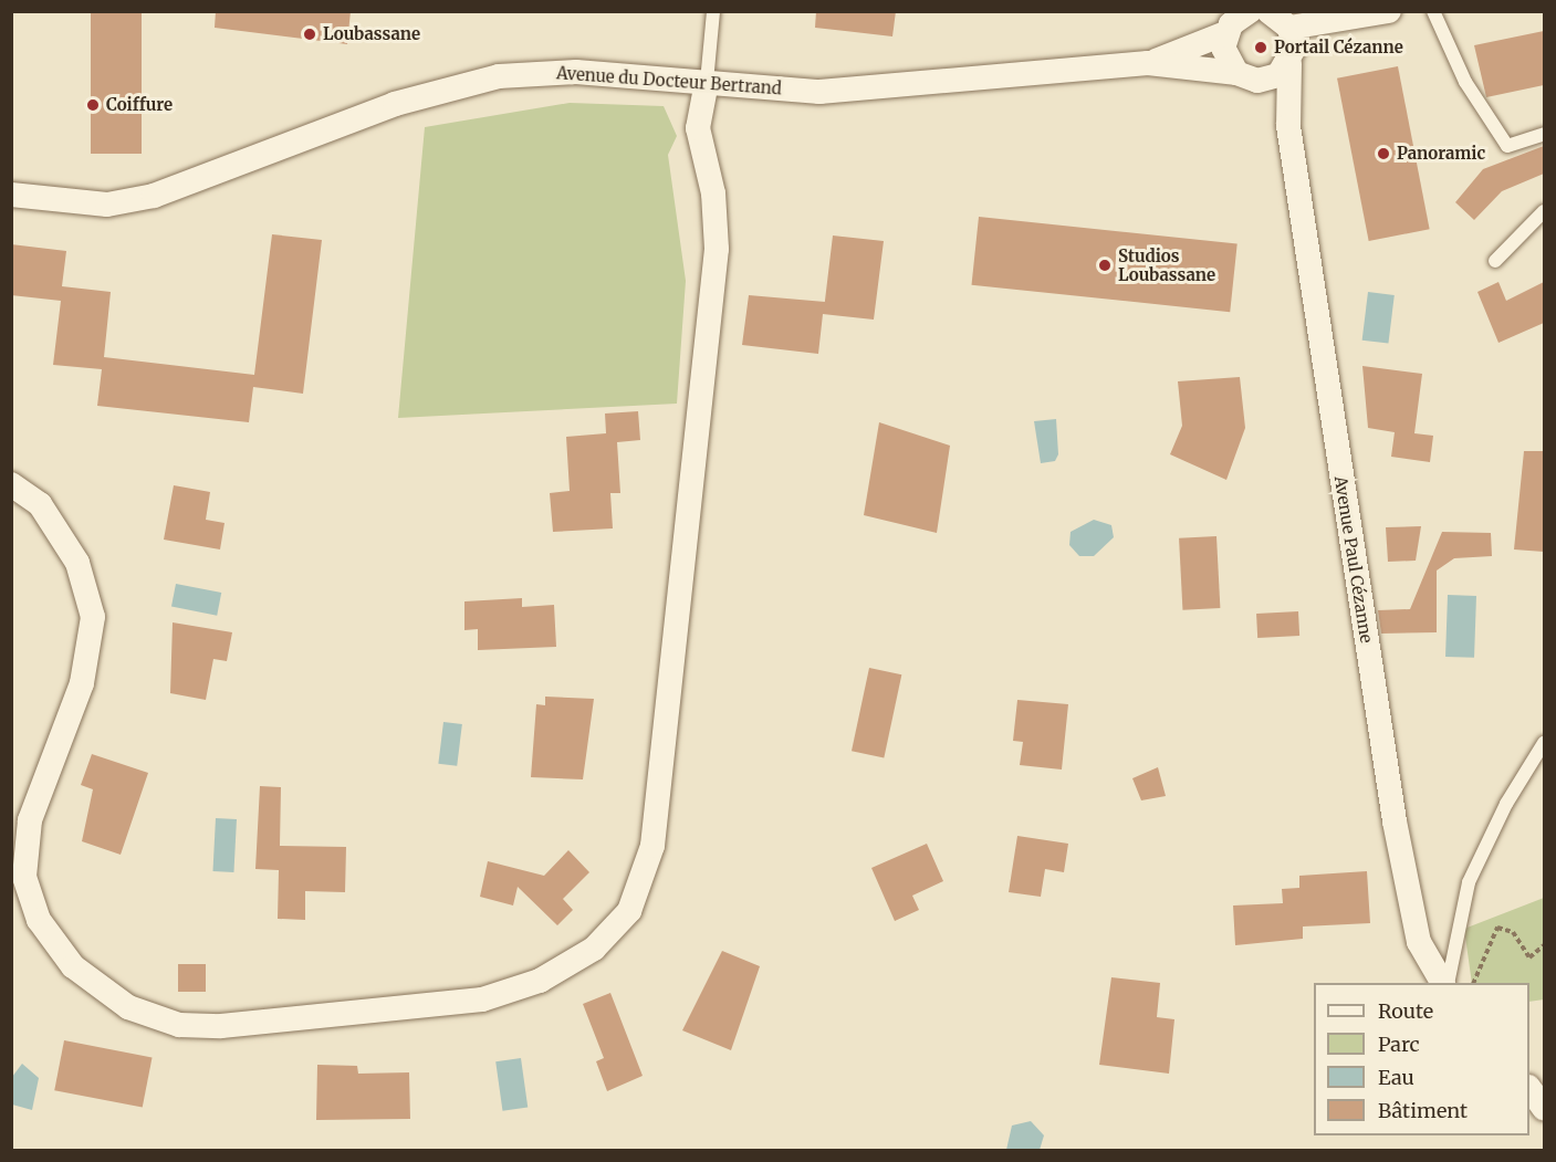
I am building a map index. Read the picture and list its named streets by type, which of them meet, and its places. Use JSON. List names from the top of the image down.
{
  "streets": {
    "street": ["Avenue du Docteur Bertrand", "Avenue Paul Cézanne"]
  },
  "places": [
    "Loubassane",
    "Portail Cézanne",
    "Coiffure",
    "Panoramic",
    "Studios Loubassane"
  ],
  "legend": [
    "Route",
    "Parc",
    "Eau",
    "Bâtiment"
  ]
}
